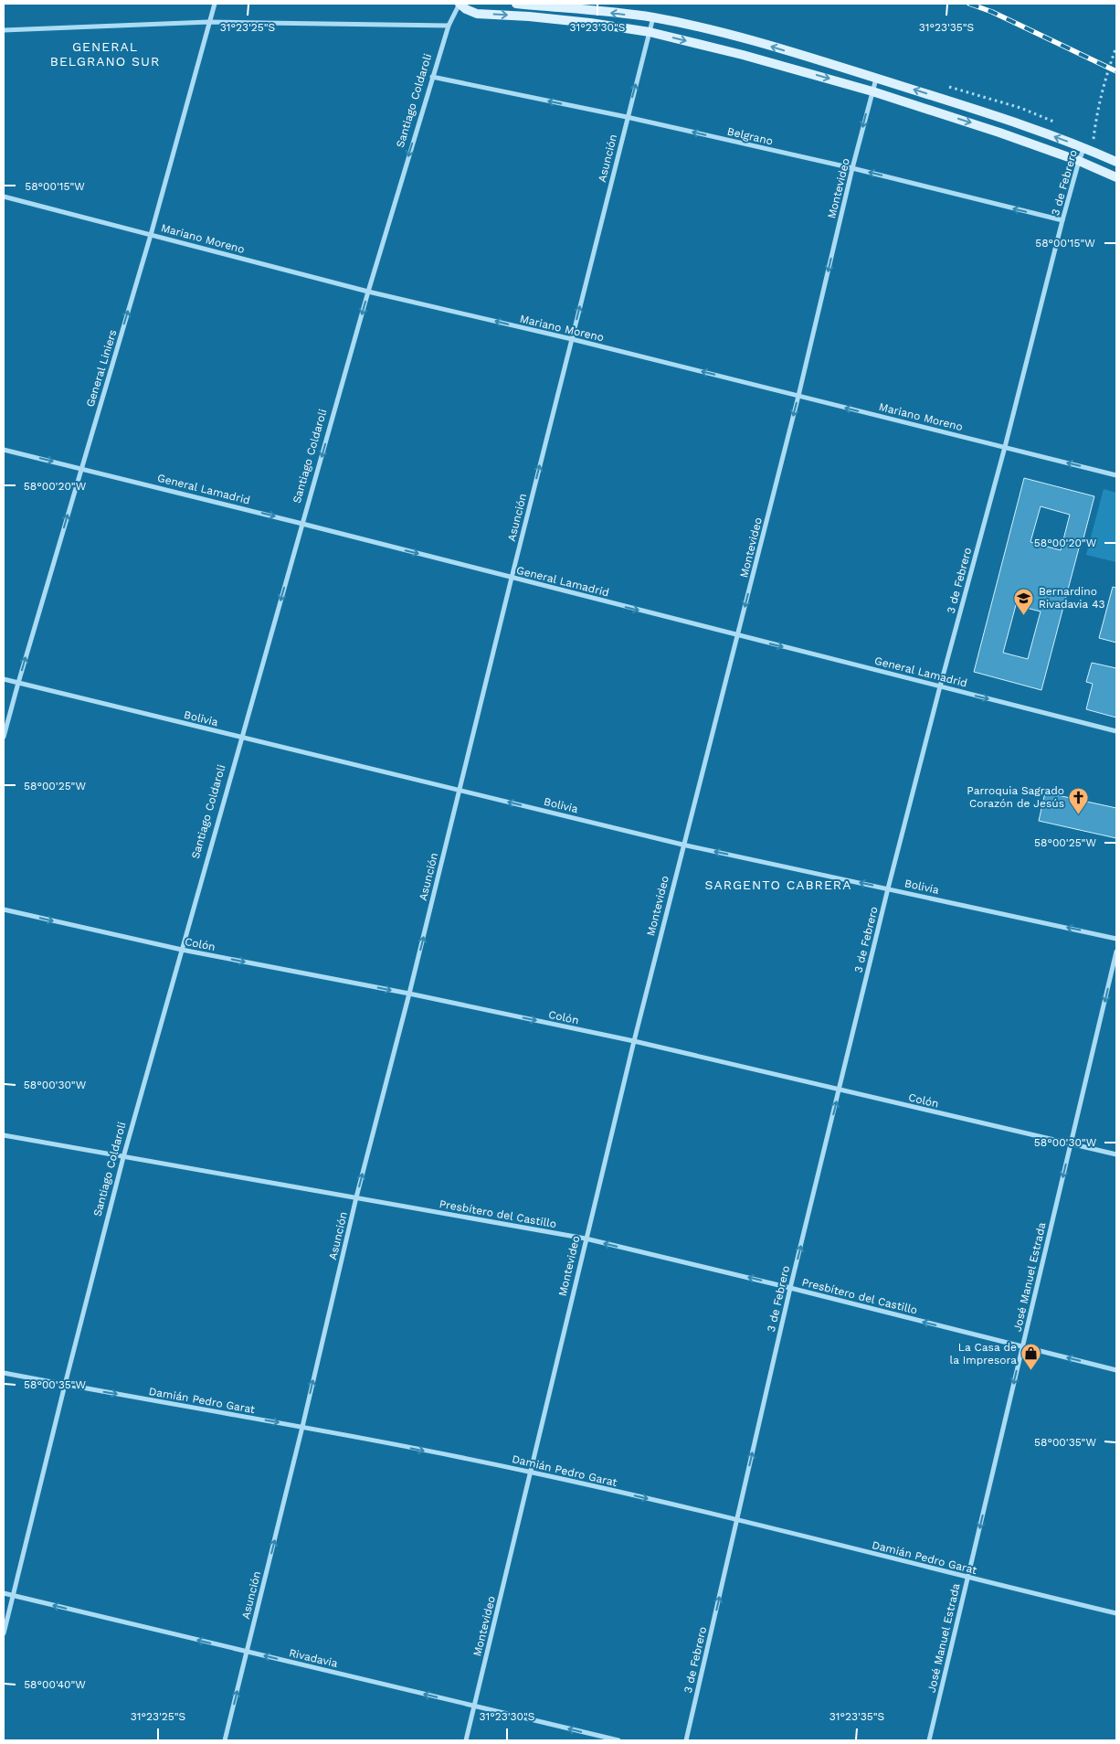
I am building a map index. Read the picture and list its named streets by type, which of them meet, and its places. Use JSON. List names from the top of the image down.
{
  "streets": {
    "street": [
      "Santiago Coldaroli",
      "Belgrano",
      "Asunción",
      "3 de Febrero",
      "Montevideo",
      "Mariano Moreno",
      "General Liniers",
      "General Lamadrid",
      "Bolivia",
      "Colón",
      "Presbítero del Castillo",
      "José Manuel Estrada",
      "Damián Pedro Garat",
      "Rivadavia"
    ]
  },
  "crossings": [
    ["Santiago Coldaroli", "Belgrano"],
    ["Santiago Coldaroli", "Mariano Moreno"],
    ["Santiago Coldaroli", "General Lamadrid"],
    ["Santiago Coldaroli", "Bolivia"],
    ["Santiago Coldaroli", "Colón"],
    ["Santiago Coldaroli", "Presbítero del Castillo"],
    ["Santiago Coldaroli", "Damián Pedro Garat"],
    ["Santiago Coldaroli", "Rivadavia"],
    ["Belgrano", "Asunción"],
    ["Belgrano", "3 de Febrero"],
    ["Belgrano", "Montevideo"],
    ["Asunción", "Mariano Moreno"],
    ["Asunción", "General Lamadrid"],
    ["Asunción", "Bolivia"],
    ["Asunción", "Colón"],
    ["Asunción", "Presbítero del Castillo"],
    ["Asunción", "Damián Pedro Garat"],
    ["Asunción", "Rivadavia"],
    ["3 de Febrero", "Mariano Moreno"],
    ["3 de Febrero", "General Lamadrid"],
    ["3 de Febrero", "Bolivia"],
    ["3 de Febrero", "Colón"],
    ["3 de Febrero", "Presbítero del Castillo"],
    ["3 de Febrero", "Damián Pedro Garat"],
    ["Montevideo", "Mariano Moreno"],
    ["Montevideo", "General Lamadrid"],
    ["Montevideo", "Bolivia"],
    ["Montevideo", "Colón"],
    ["Montevideo", "Presbítero del Castillo"],
    ["Montevideo", "Damián Pedro Garat"],
    ["Montevideo", "Rivadavia"],
    ["Mariano Moreno", "General Liniers"],
    ["General Liniers", "General Lamadrid"],
    ["General Liniers", "Bolivia"],
    ["Colón", "José Manuel Estrada"],
    ["Presbítero del Castillo", "José Manuel Estrada"],
    ["José Manuel Estrada", "Damián Pedro Garat"]
  ],
  "one_way": [
    "Santiago Coldaroli",
    "Belgrano",
    "Asunción",
    "3 de Febrero",
    "Mariano Moreno",
    "General Liniers",
    "General Lamadrid",
    "Bolivia",
    "Colón",
    "Presbítero del Castillo",
    "José Manuel Estrada",
    "Damián Pedro Garat",
    "Rivadavia"
  ],
  "districts": ["GENERAL BELGRANO SUR", "SARGENTO CABRERA"],
  "places": {
    "school or university": ["Bernardino Rivadavia 43"],
    "church": ["Parroquia Sagrado Corazón de Jesús"],
    "shop": ["La Casa de la Impresora"]
  },
  "coordinates": [
    "31°23'25\"S",
    "31°23'30\"S",
    "31°23'35\"S",
    "58°00'15\"W",
    "58°00'20\"W",
    "58°00'25\"W",
    "58°00'30\"W",
    "58°00'35\"W",
    "58°00'40\"W"
  ]
}
